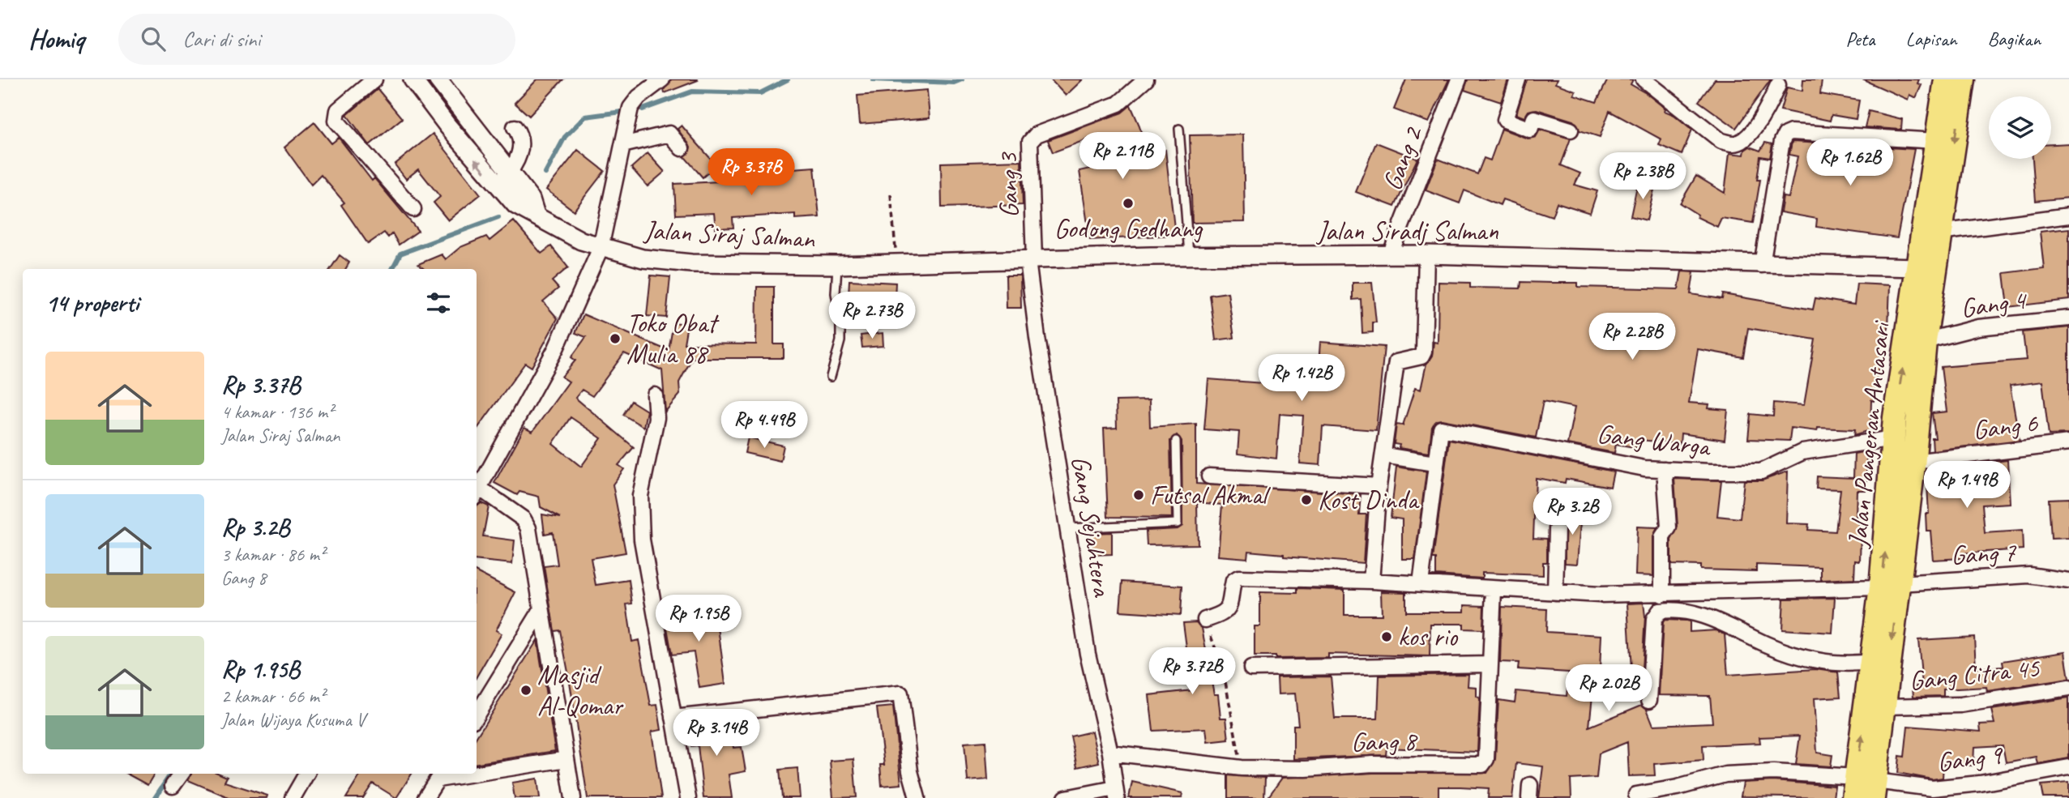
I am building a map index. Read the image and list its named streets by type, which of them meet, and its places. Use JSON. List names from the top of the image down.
{
  "streets": {
    "highway": ["Jalan Pangeran Antasari"],
    "street": [
      "Gang 2",
      "Gang 3",
      "Jalan Siradj Salman",
      "Jalan Siraj Salman",
      "Gang 4",
      "Gang 6",
      "Gang Warga",
      "Gang Sejahtera",
      "Gang 7",
      "Gang Citra 45",
      "Gang 8",
      "Gang 9"
    ]
  },
  "crossings": [
    ["Gang 2", "Jalan Siradj Salman"],
    ["Gang 3", "Jalan Siradj Salman"],
    ["Gang 3", "Gang Sejahtera"],
    ["Jalan Siradj Salman", "Jalan Siraj Salman"],
    ["Jalan Siradj Salman", "Jalan Pangeran Antasari"],
    ["Jalan Siradj Salman", "Gang Sejahtera"],
    ["Gang 4", "Jalan Pangeran Antasari"],
    ["Gang 6", "Jalan Pangeran Antasari"],
    ["Jalan Pangeran Antasari", "Gang Warga"],
    ["Jalan Pangeran Antasari", "Gang 7"],
    ["Jalan Pangeran Antasari", "Gang Citra 45"],
    ["Jalan Pangeran Antasari", "Gang 9"],
    ["Gang Sejahtera", "Gang 8"]
  ],
  "places": [
    "Godong Gedhang",
    "Toko Obat Mulia 88",
    "Futsal Akmal",
    "Kost Dinda",
    "kos rio",
    "Masjid Al-Qomar"
  ],
  "page": {
    "header": "Homiq",
    "search": "Cari di sini",
    "nav": ["Peta", "Lapisan", "Bagikan"],
    "price": [
      "Rp 2.11B",
      "Rp 1.62B",
      "Rp 3.37B",
      "Rp 2.38B",
      "Rp 2.73B",
      "Rp 2.28B",
      "Rp 1.42B",
      "Rp 4.49B",
      "Rp 1.49B",
      "Rp 3.2B",
      "Rp 1.95B",
      "Rp 3.72B",
      "Rp 2.02B",
      "Rp 3.14B"
    ],
    "heading": "14 properti",
    "list": [
      {
        "name": "Rp 3.37B",
        "note": "4 kamar · 136 m² · Jalan Siraj Salman"
      },
      {
        "name": "Rp 3.2B",
        "note": "3 kamar · 86 m² · Gang 8"
      },
      {
        "name": "Rp 1.95B",
        "note": "2 kamar · 66 m² · Jalan Wijaya Kusuma V"
      }
    ]
  }
}
